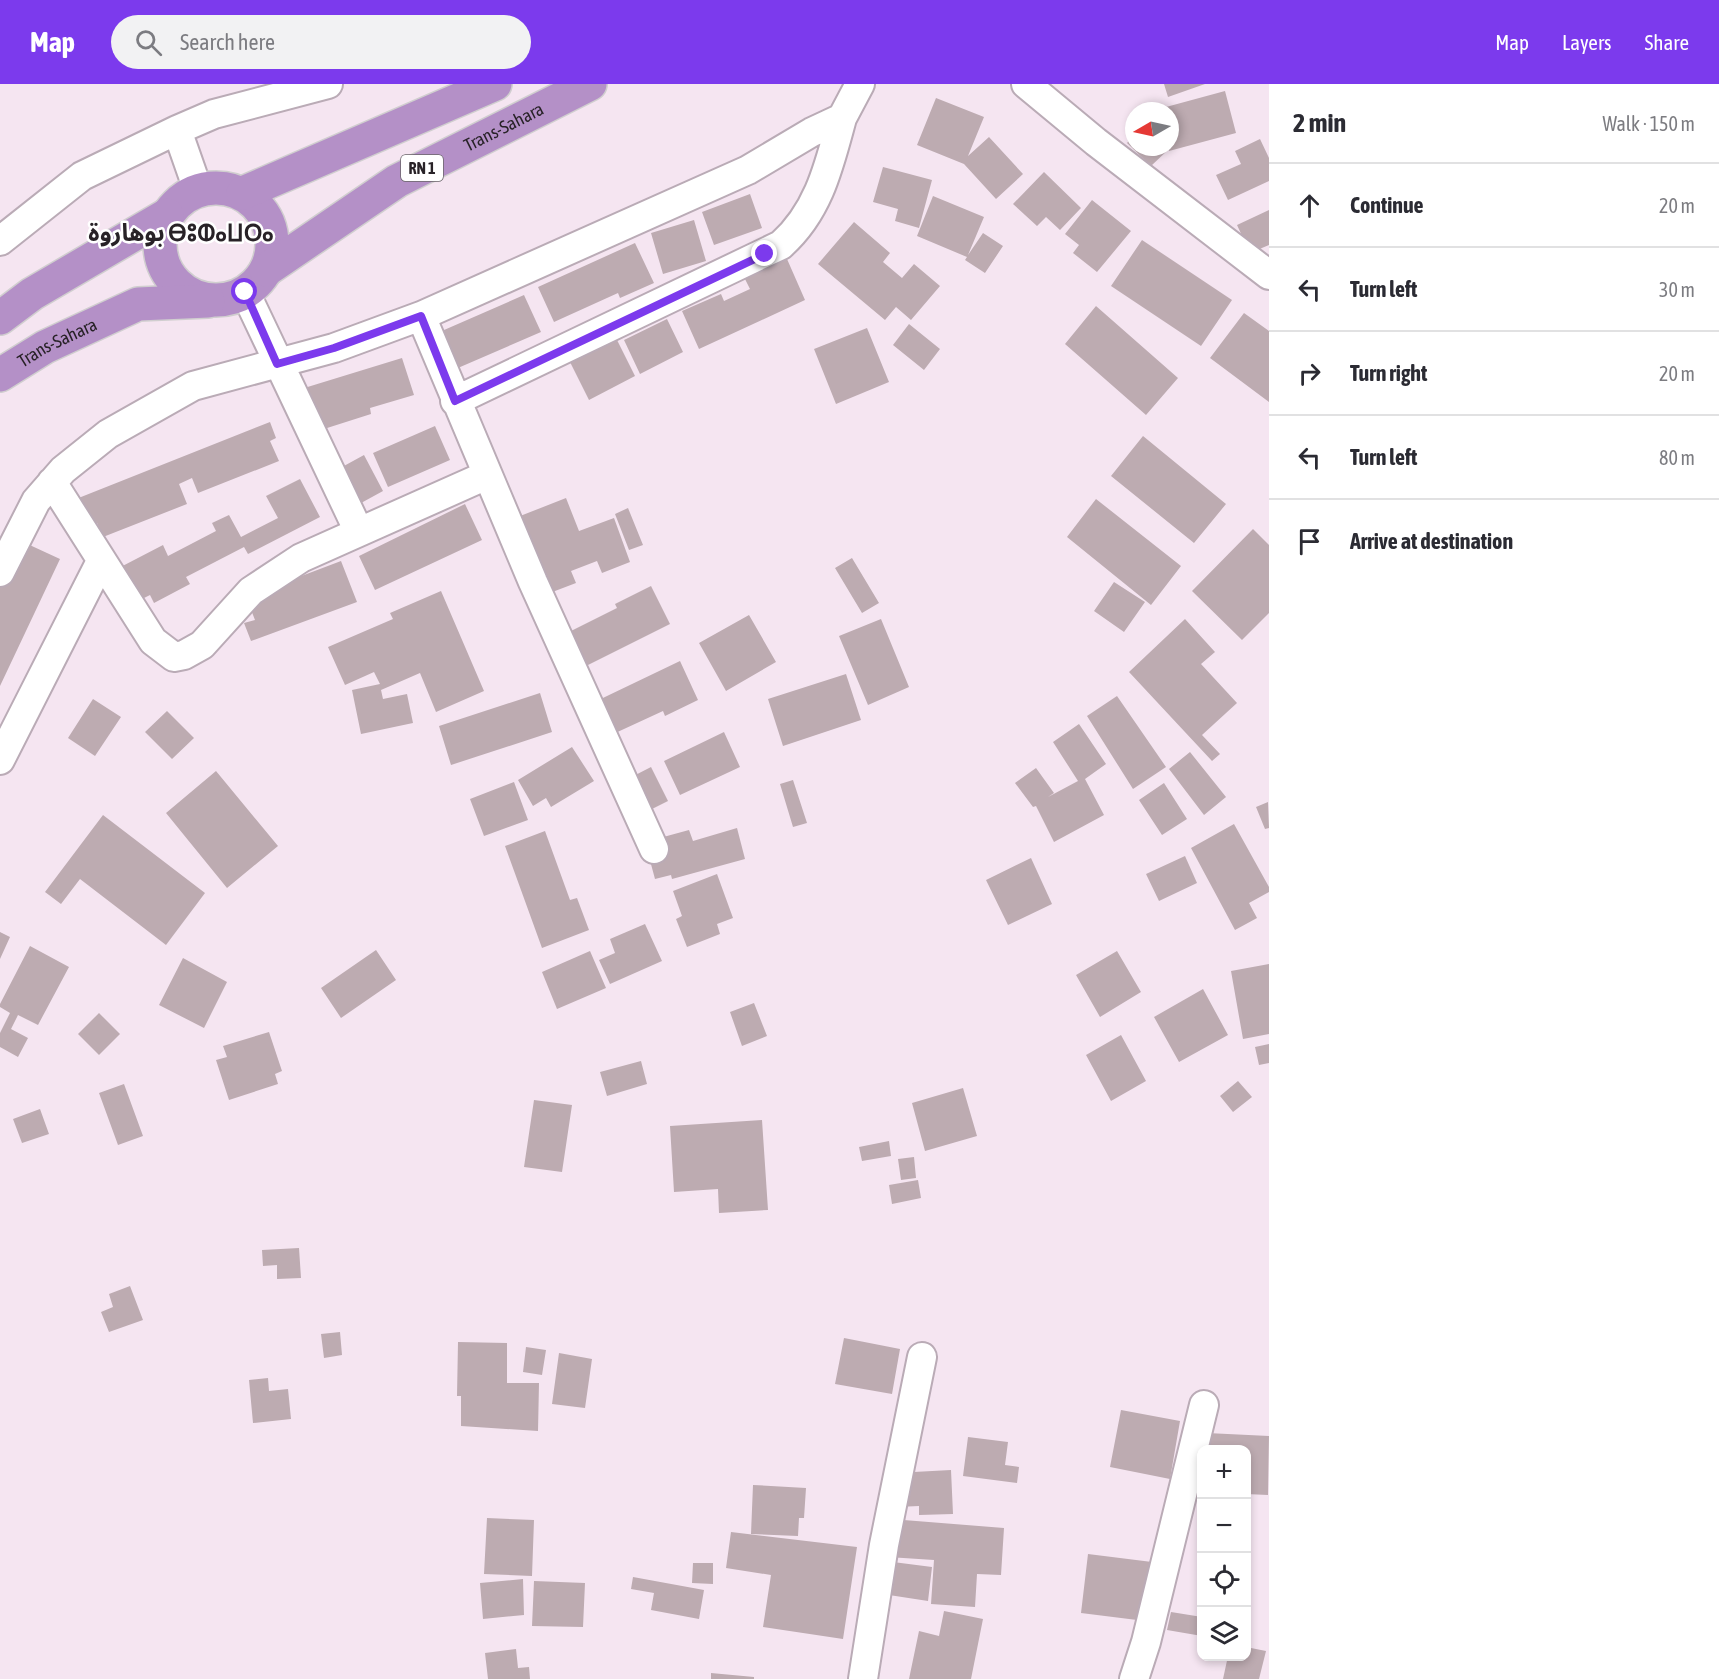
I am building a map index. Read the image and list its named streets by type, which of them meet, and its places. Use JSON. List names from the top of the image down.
{
  "streets": {
    "highway": ["Trans-Sahara", "RN 1"]
  },
  "crossings": [
    ["Trans-Sahara", "RN 1"]
  ],
  "districts": ["بوهاروة ⴱⵓⵀⴰⵡⵔⴰ"],
  "north": "left",
  "page": {
    "header": "Map",
    "search": "Search here",
    "nav": ["Map", "Layers", "Share"],
    "heading": ["2 min", "Walk · 150 m"],
    "list": [
      ["Continue", "20 m"],
      ["Turn left", "30 m"],
      ["Turn right", "20 m"],
      ["Turn left", "80 m"],
      "Arrive at destination"
    ],
    "map_buttons": ["+", "−"]
  }
}
